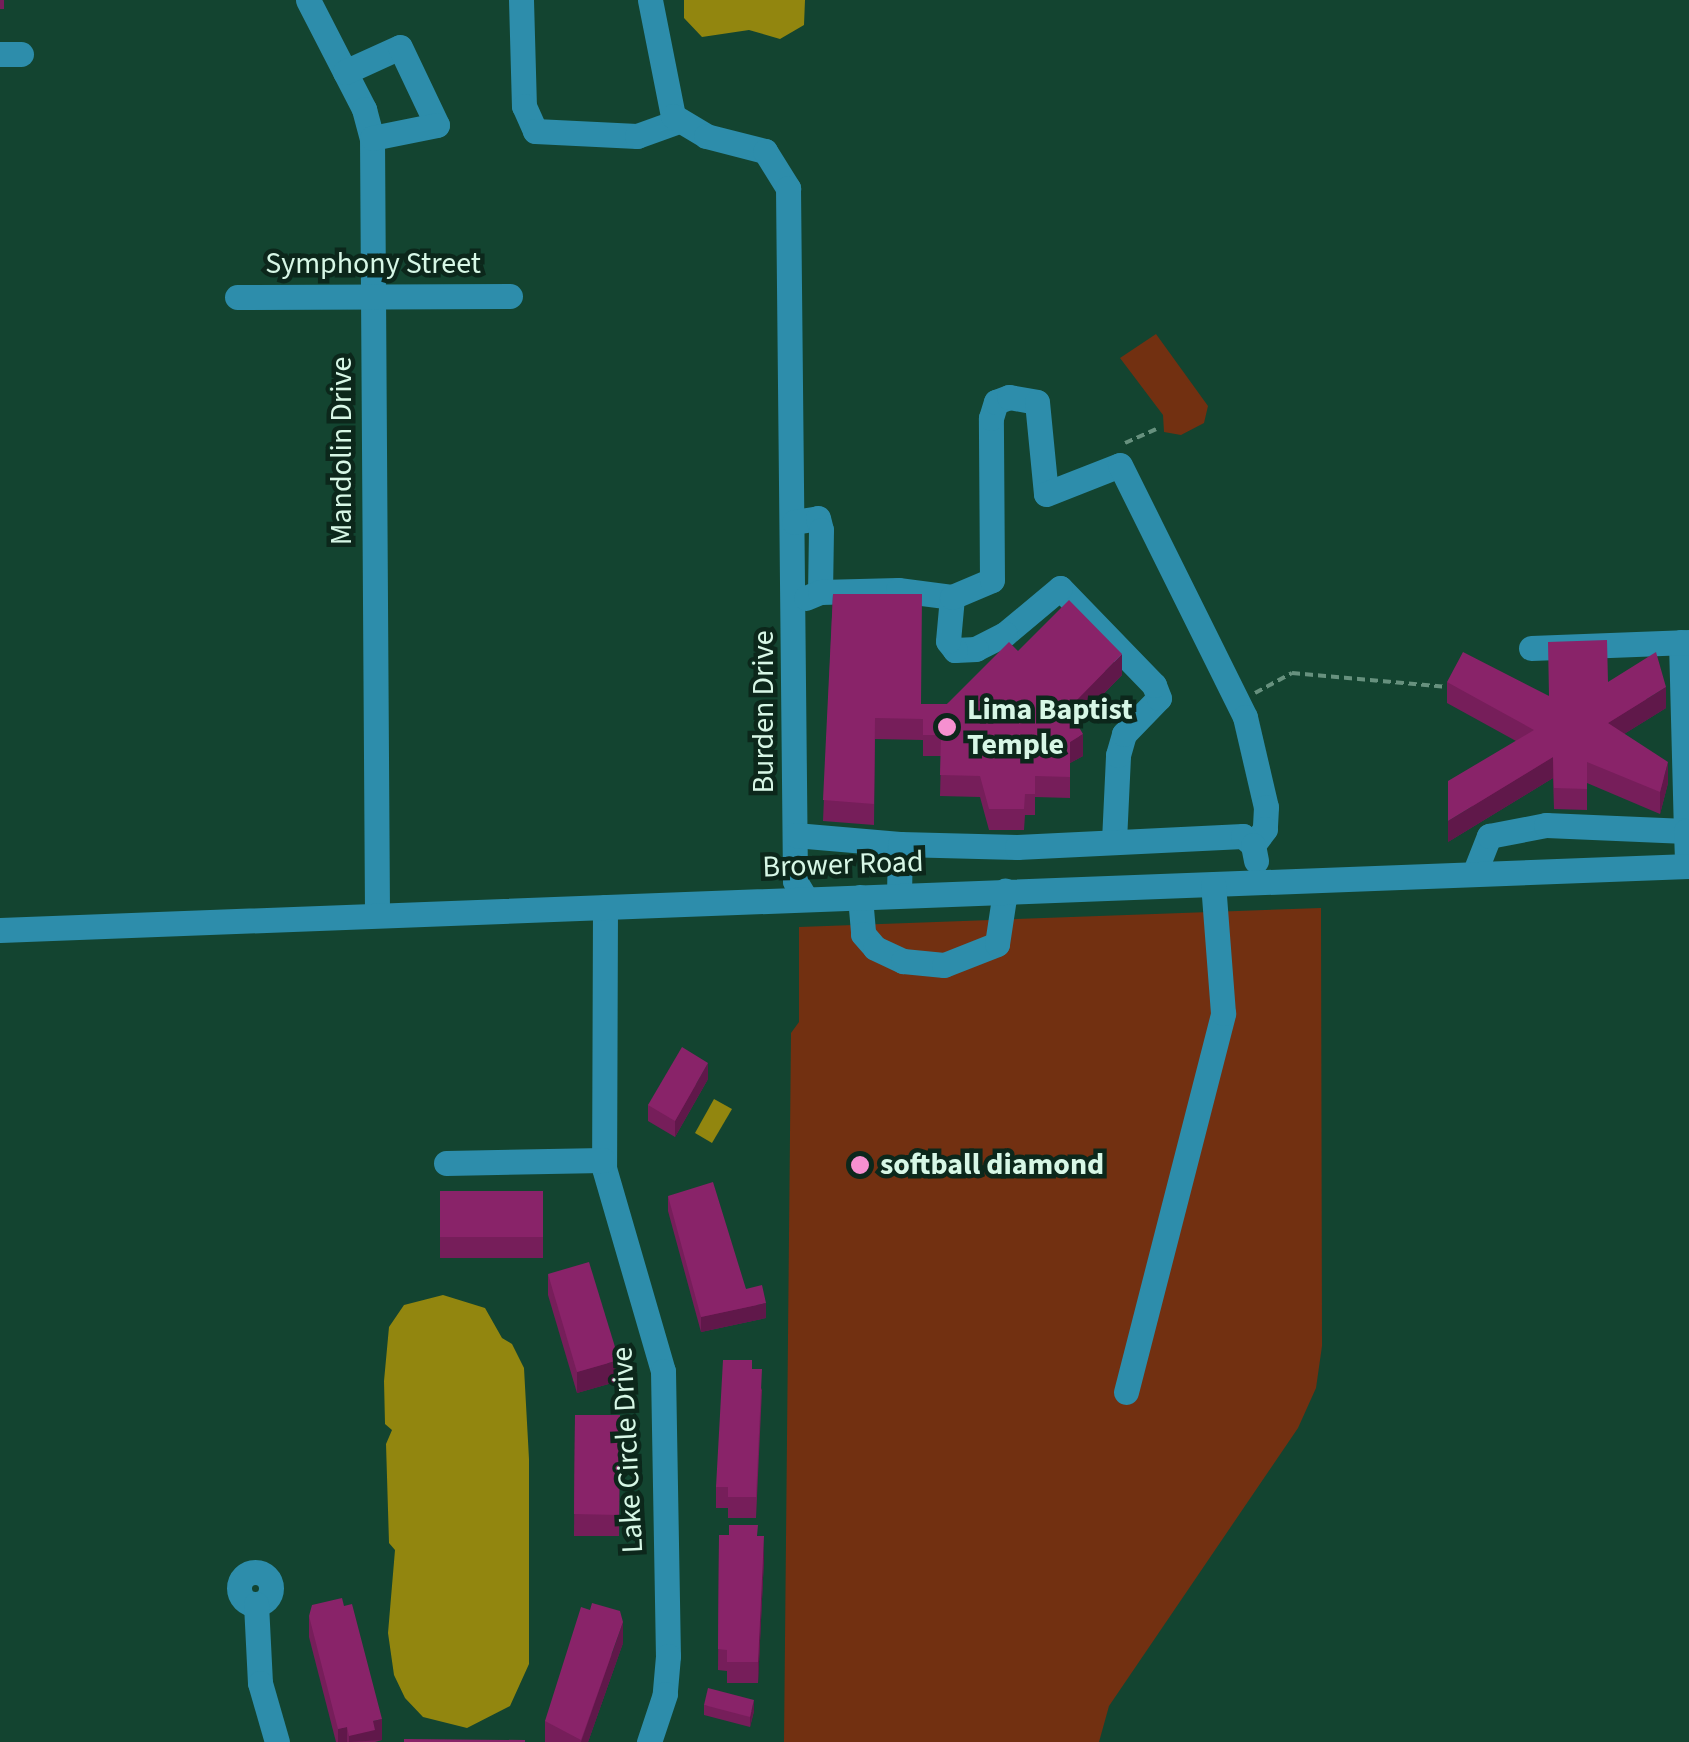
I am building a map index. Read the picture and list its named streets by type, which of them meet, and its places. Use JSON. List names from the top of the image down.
{
  "streets": {
    "street": [
      "Symphony Street",
      "Mandolin Drive",
      "Burden Drive",
      "Brower Road",
      "Lake Circle Drive"
    ]
  },
  "crossings": [
    ["Symphony Street", "Mandolin Drive"],
    ["Mandolin Drive", "Brower Road"],
    ["Burden Drive", "Brower Road"],
    ["Brower Road", "Lake Circle Drive"]
  ],
  "places": ["Lima Baptist Temple", "softball diamond"]
}
